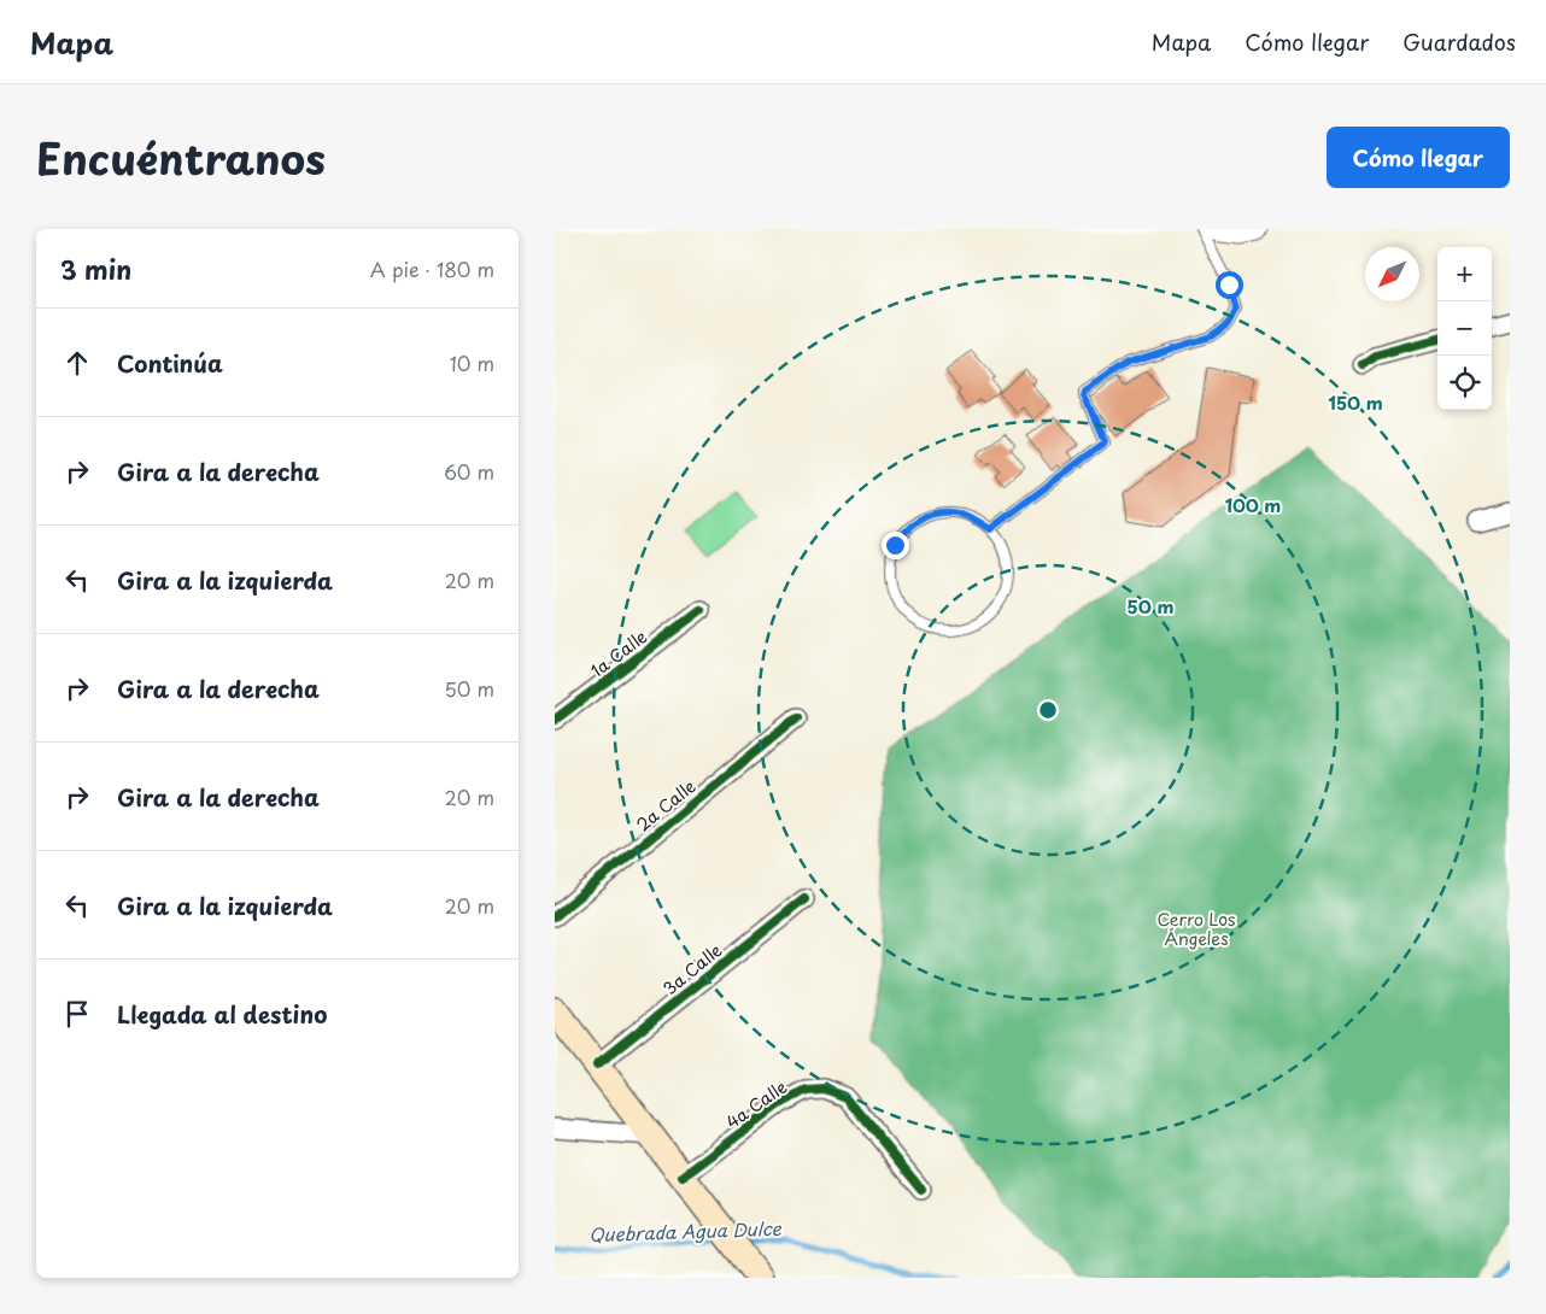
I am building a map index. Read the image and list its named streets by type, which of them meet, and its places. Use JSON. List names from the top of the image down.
{
  "streets": {
    "street": [
      "1a Calle",
      "2a Calle",
      "3a Calle",
      "4a Calle"
    ]
  },
  "water": ["Quebrada Agua Dulce"],
  "parks": ["Cerro Los Ángeles"],
  "north": "bottom left",
  "page": {
    "header": "Mapa",
    "nav": ["Mapa", "Cómo llegar", "Guardados"],
    "title": "Encuéntranos",
    "buttons": "Cómo llegar",
    "heading": ["3 min", "A pie · 180 m"],
    "map_buttons": ["+", "−"],
    "list": [
      ["Continúa", "10 m"],
      ["Gira a la derecha", "60 m"],
      ["Gira a la izquierda", "20 m"],
      ["Gira a la derecha", "50 m"],
      ["Gira a la derecha", "20 m"],
      ["Gira a la izquierda", "20 m"],
      "Llegada al destino"
    ]
  },
  "rings": ["150 m", "100 m", "50 m"]
}
